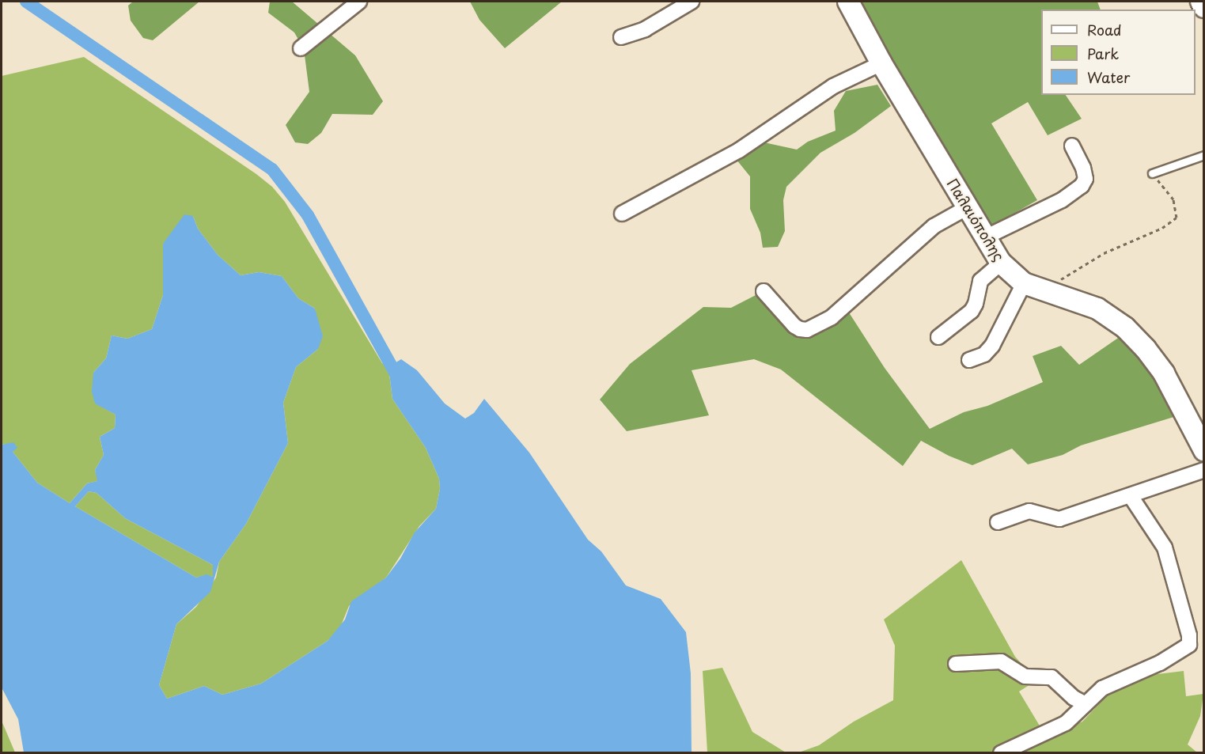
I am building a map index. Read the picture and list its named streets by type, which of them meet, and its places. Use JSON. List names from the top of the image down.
{
  "streets": {
    "main road": ["Παλαιόπολης"]
  },
  "legend": ["Road", "Park", "Water"]
}
